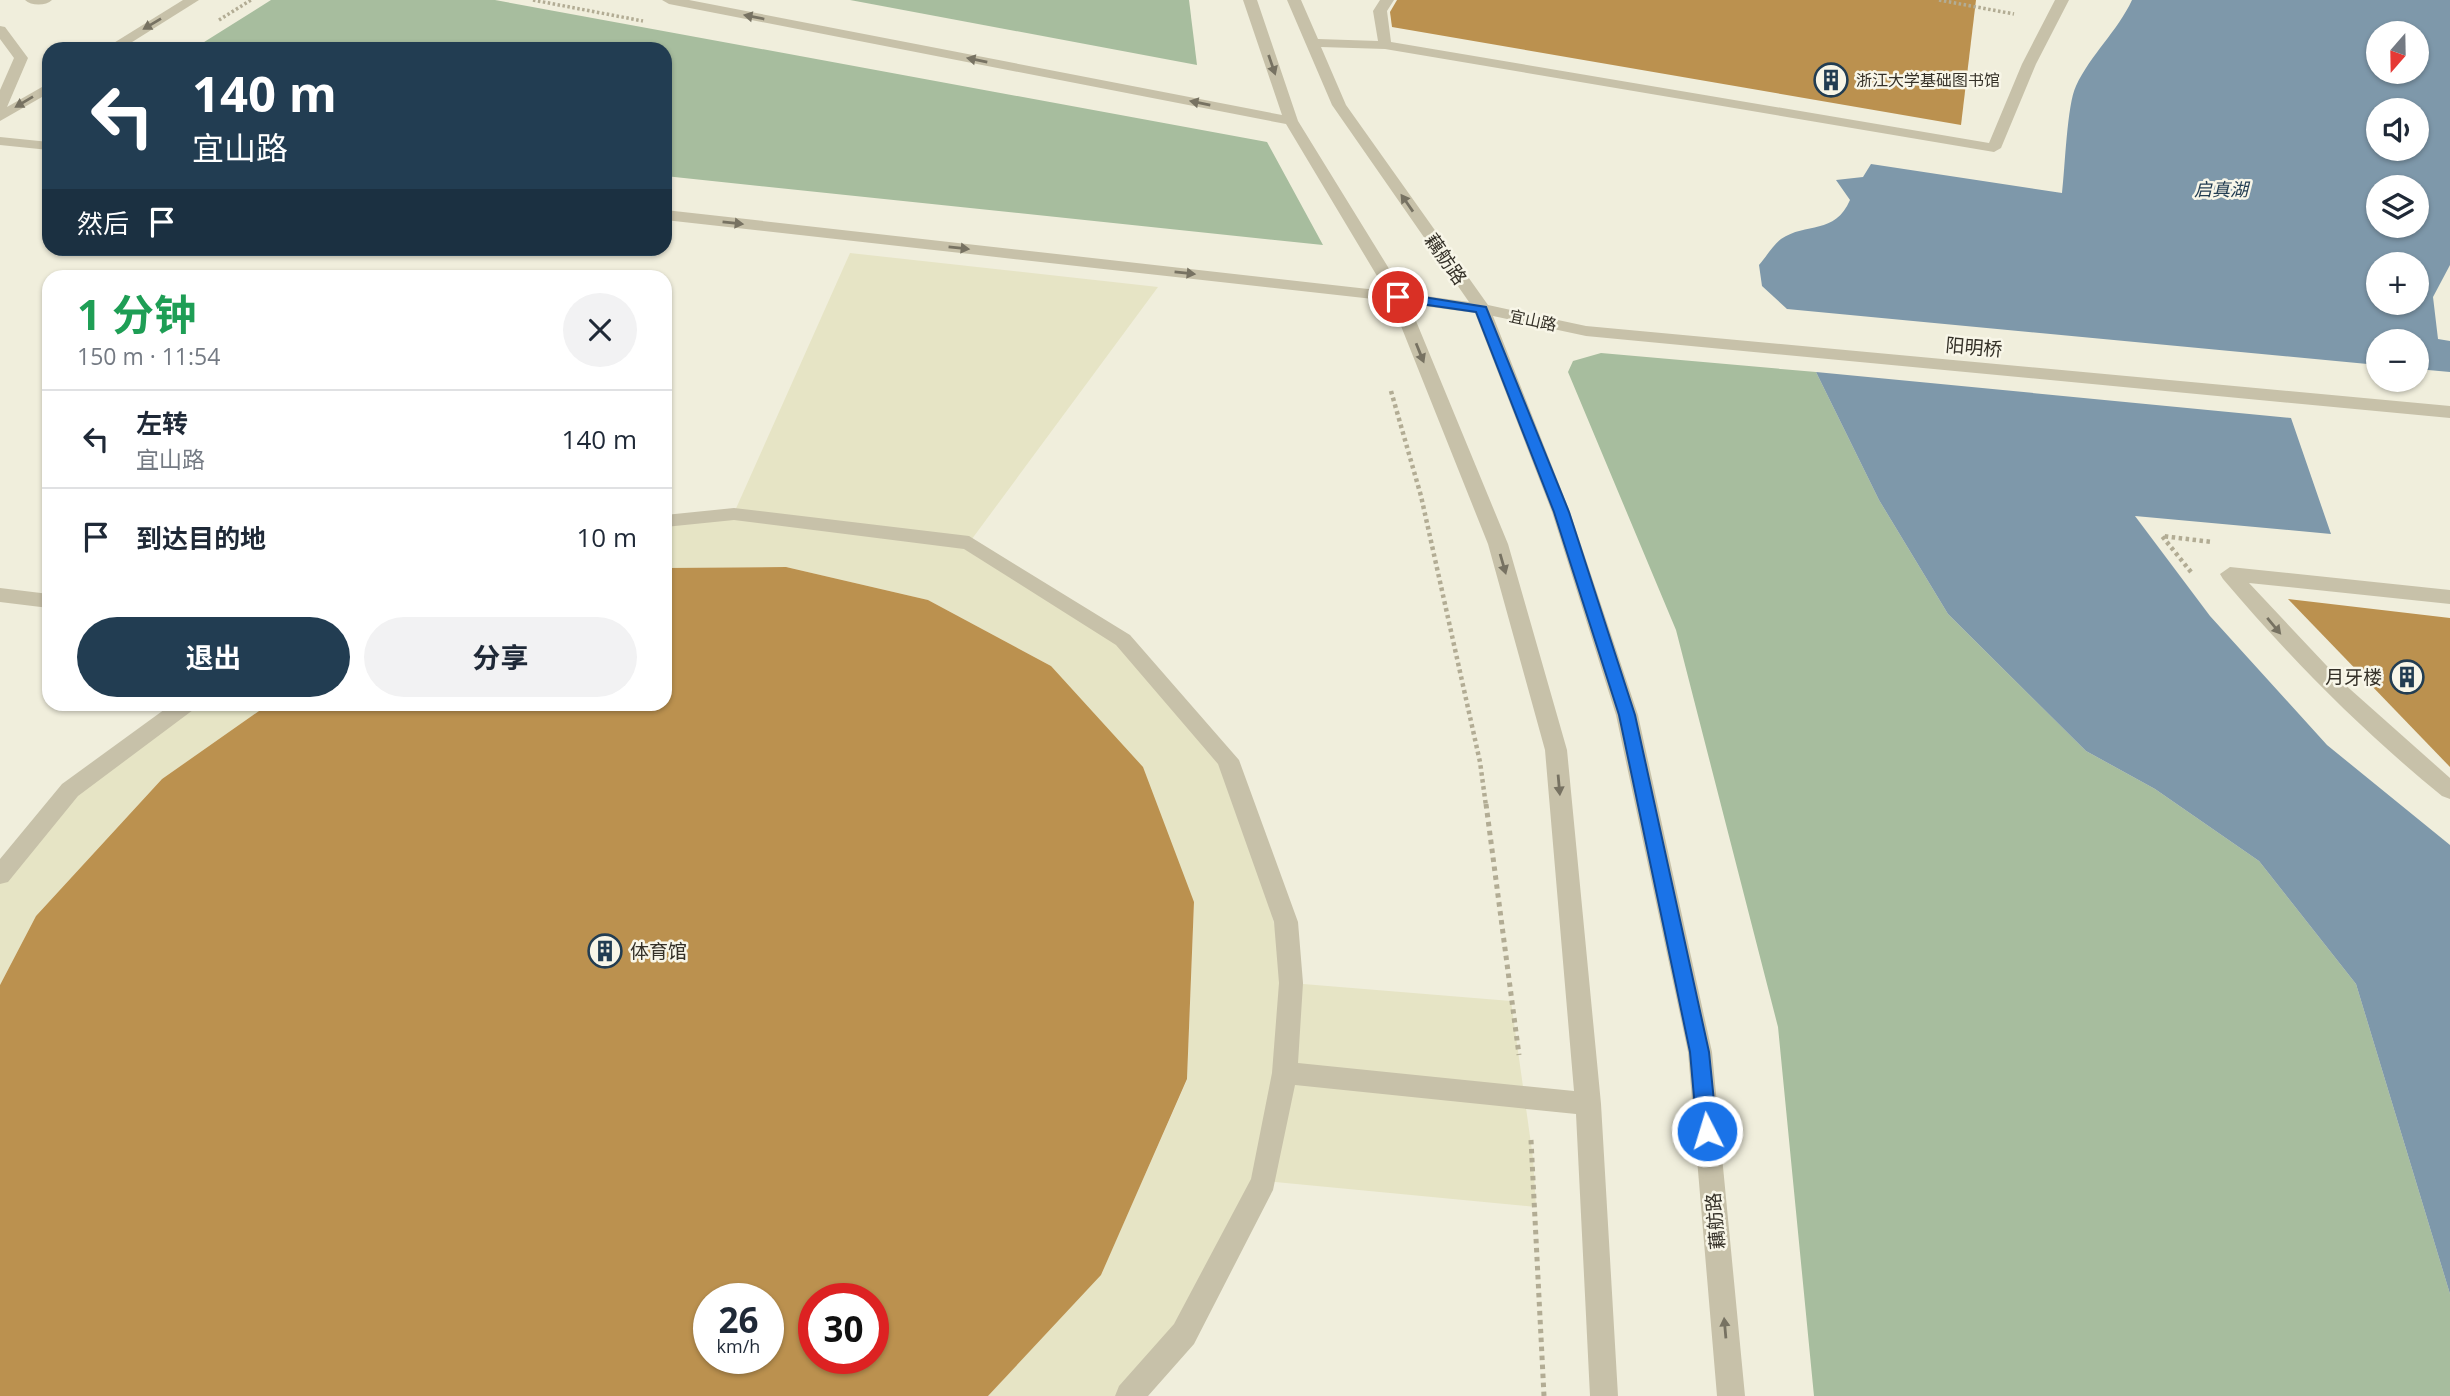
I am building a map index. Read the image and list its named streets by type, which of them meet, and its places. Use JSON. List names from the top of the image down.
{
  "streets": {
    "street": ["藕舫路", "宜山路", "阳明桥"]
  },
  "crossings": [
    ["藕舫路", "宜山路"],
    ["宜山路", "阳明桥"]
  ],
  "water": ["启真湖"],
  "places": {
    "building": ["浙江大学基础图书馆", "月牙楼", "体育馆"]
  },
  "north": "bottom",
  "page": {
    "map_buttons": ["+", "−"],
    "turn": ["140 m", "宜山路"],
    "then": "然后",
    "heading": ["1 分钟", "150 m · 11:54"],
    "list": [
      {
        "name": "左转",
        "note": "宜山路",
        "value": "140 m"
      },
      {
        "name": "到达目的地",
        "value": "10 m"
      }
    ],
    "buttons": ["退出", "分享"],
    "speed": "26 km/h",
    "limit": "30"
  }
}
